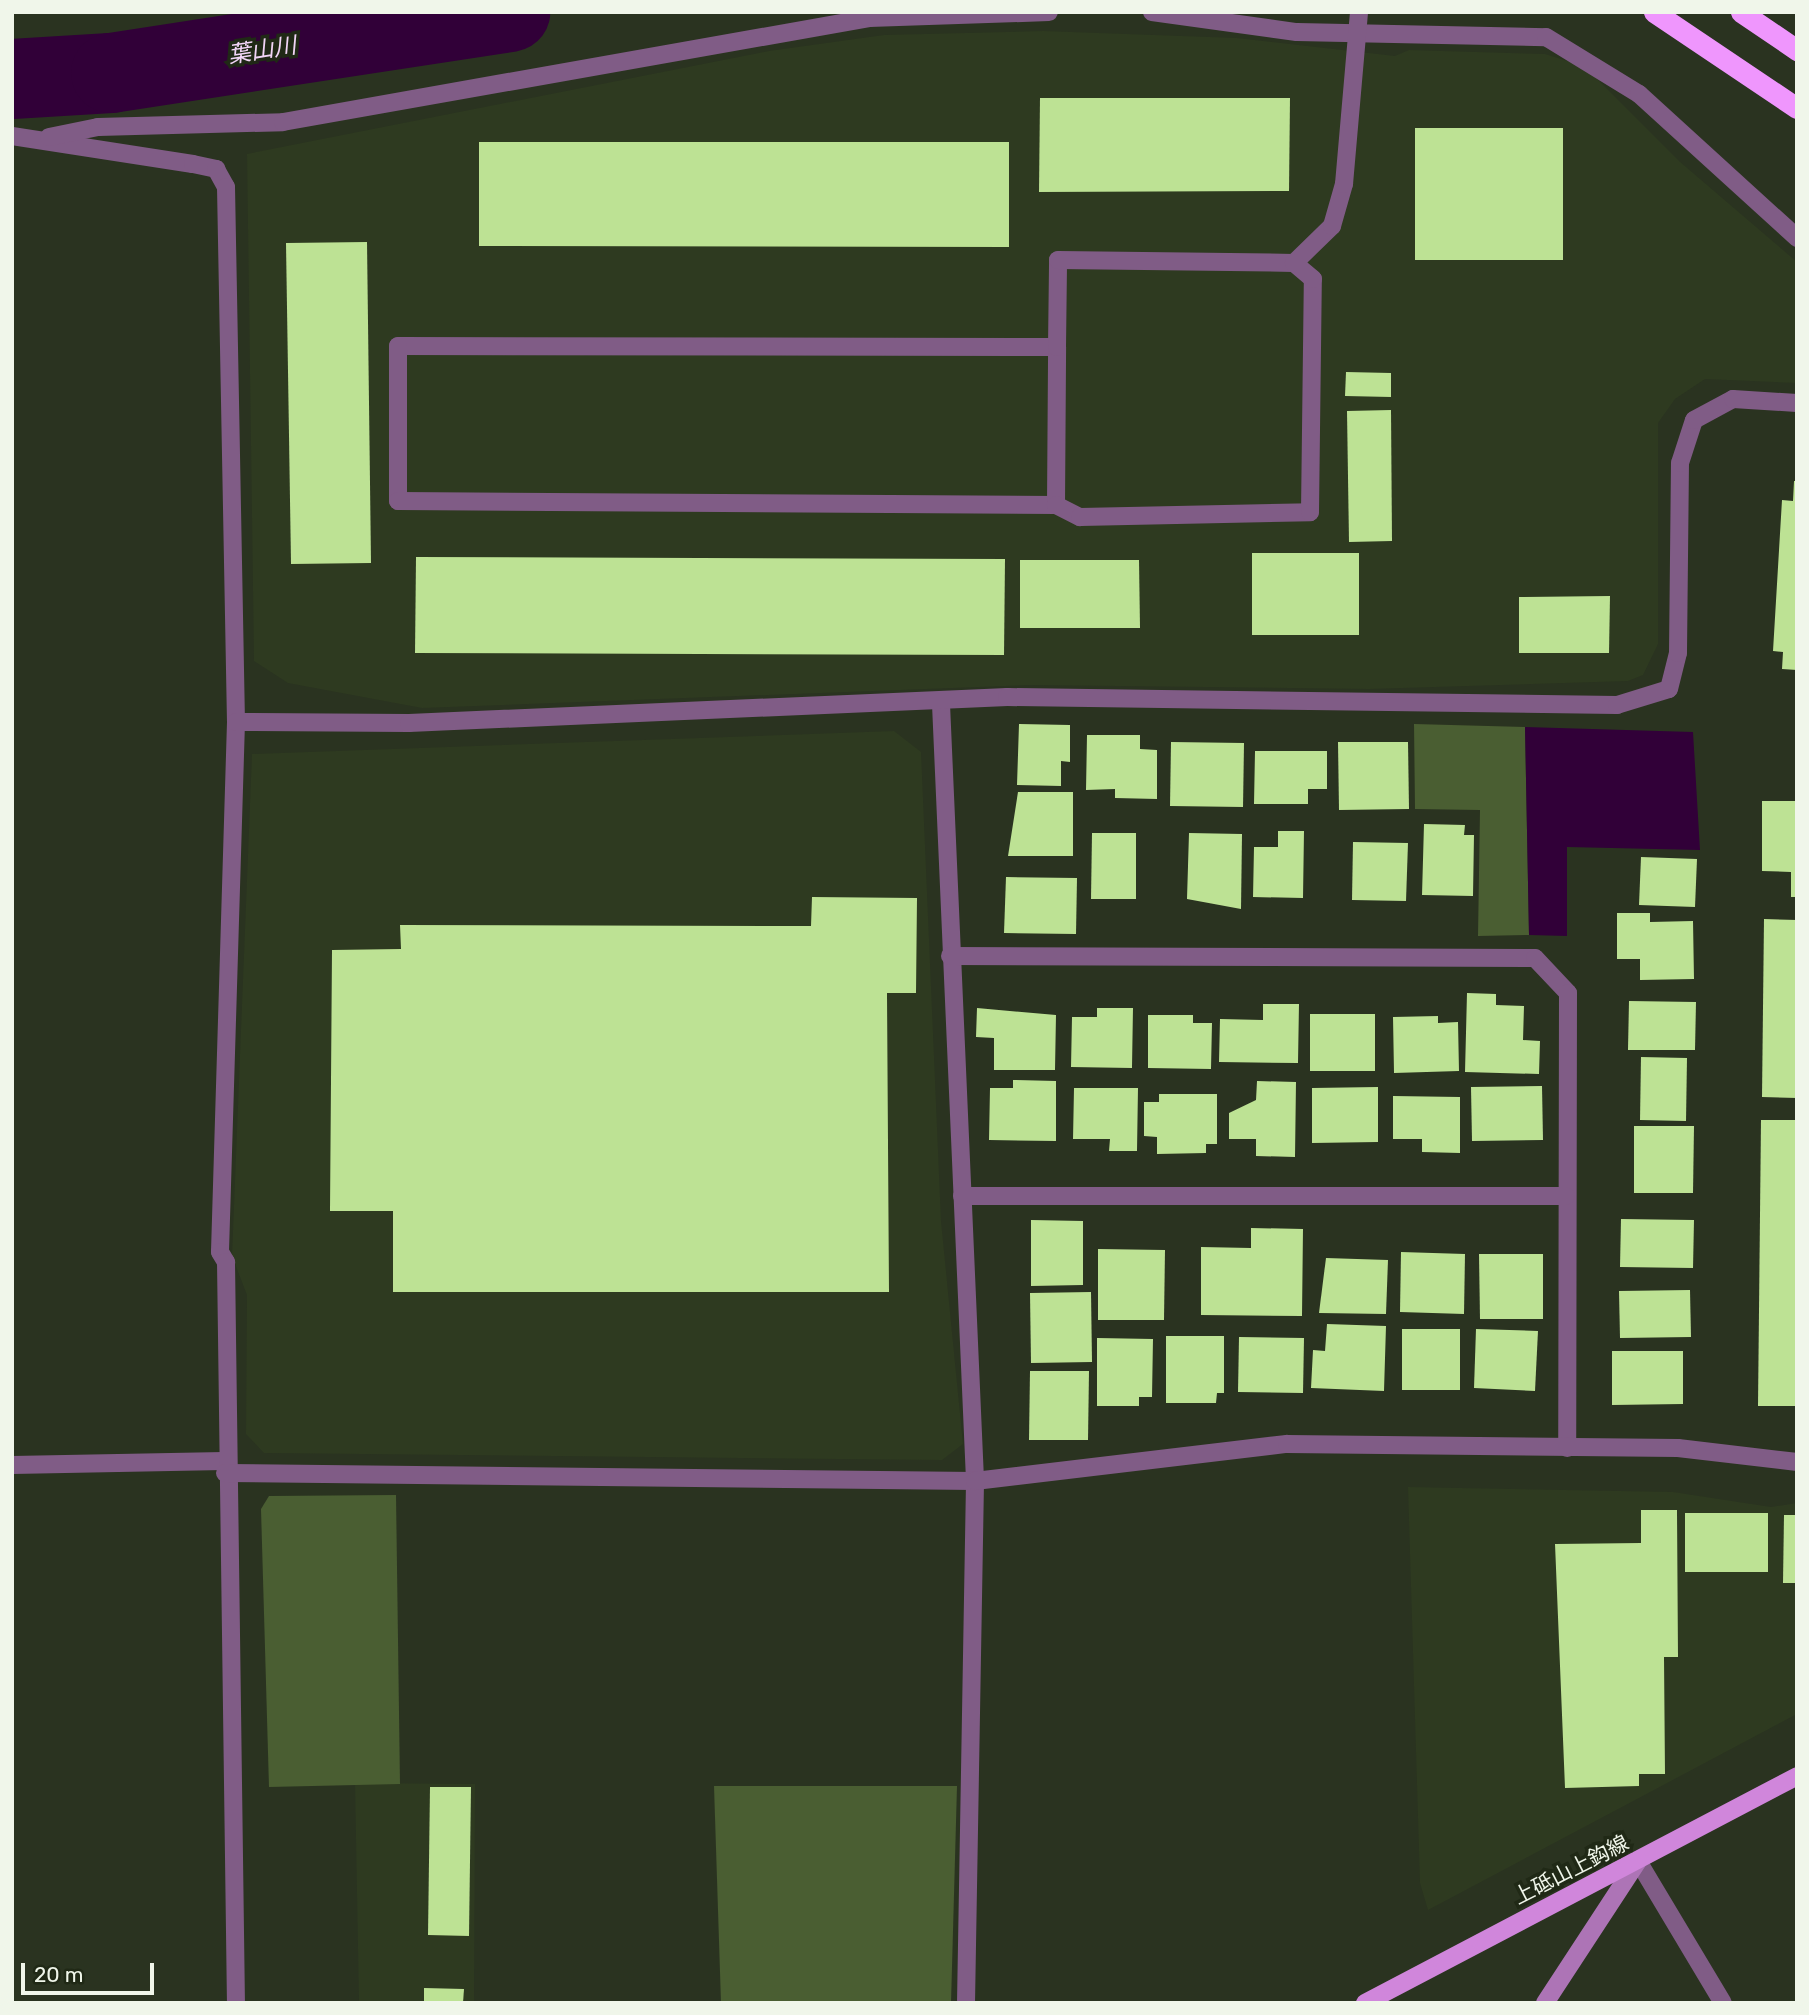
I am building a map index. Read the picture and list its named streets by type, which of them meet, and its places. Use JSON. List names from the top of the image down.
{
  "streets": {
    "main road": ["上砥山上鈎線"]
  },
  "water": ["葉山川"],
  "scale_bar": "20 m"
}
